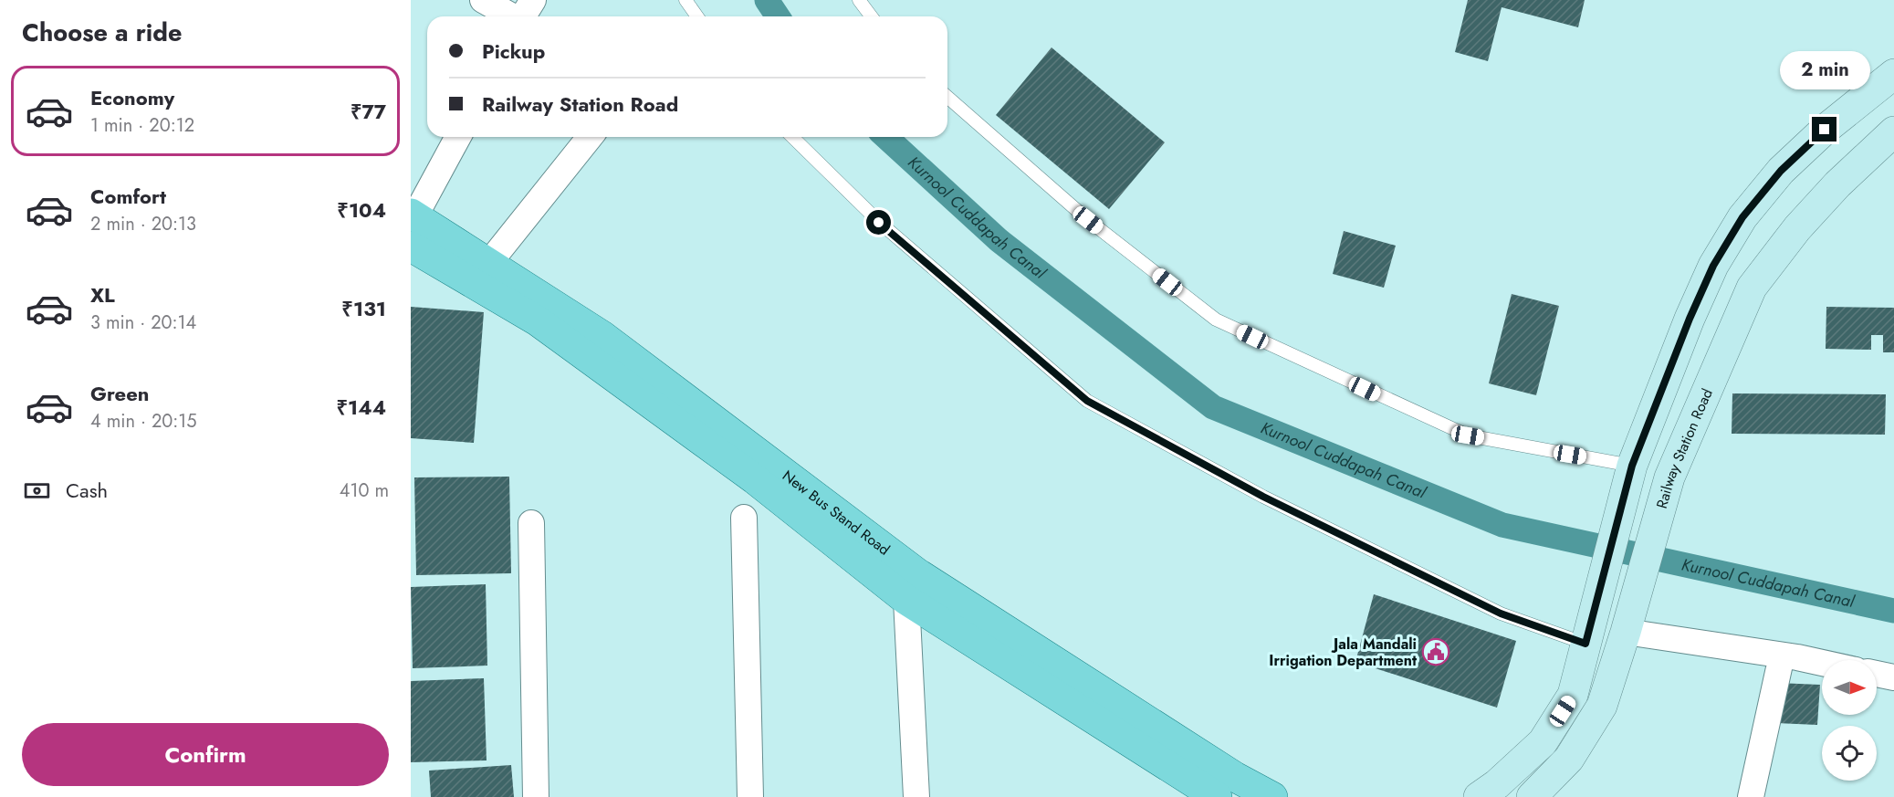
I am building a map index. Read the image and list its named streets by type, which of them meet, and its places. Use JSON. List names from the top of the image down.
{
  "streets": {
    "main road": ["New Bus Stand Road"],
    "street": ["Railway Station Road"]
  },
  "water": ["Kurnool Cuddapah Canal"],
  "places": {
    "public building": ["Jala Mandali Irrigation Department"]
  },
  "north": "right",
  "page": {
    "heading": "Choose a ride",
    "banner": ["Pickup", "Railway Station Road"],
    "bubble": "2 min",
    "list": [
      {
        "name": "Economy",
        "note": "1 min · 20:12",
        "value": "₹77"
      },
      {
        "name": "Comfort",
        "note": "2 min · 20:13",
        "value": "₹104"
      },
      {
        "name": "XL",
        "note": "3 min · 20:14",
        "value": "₹131"
      },
      {
        "name": "Green",
        "note": "4 min · 20:15",
        "value": "₹144"
      }
    ],
    "pay": ["Cash", "410 m"],
    "buttons": "Confirm"
  }
}
